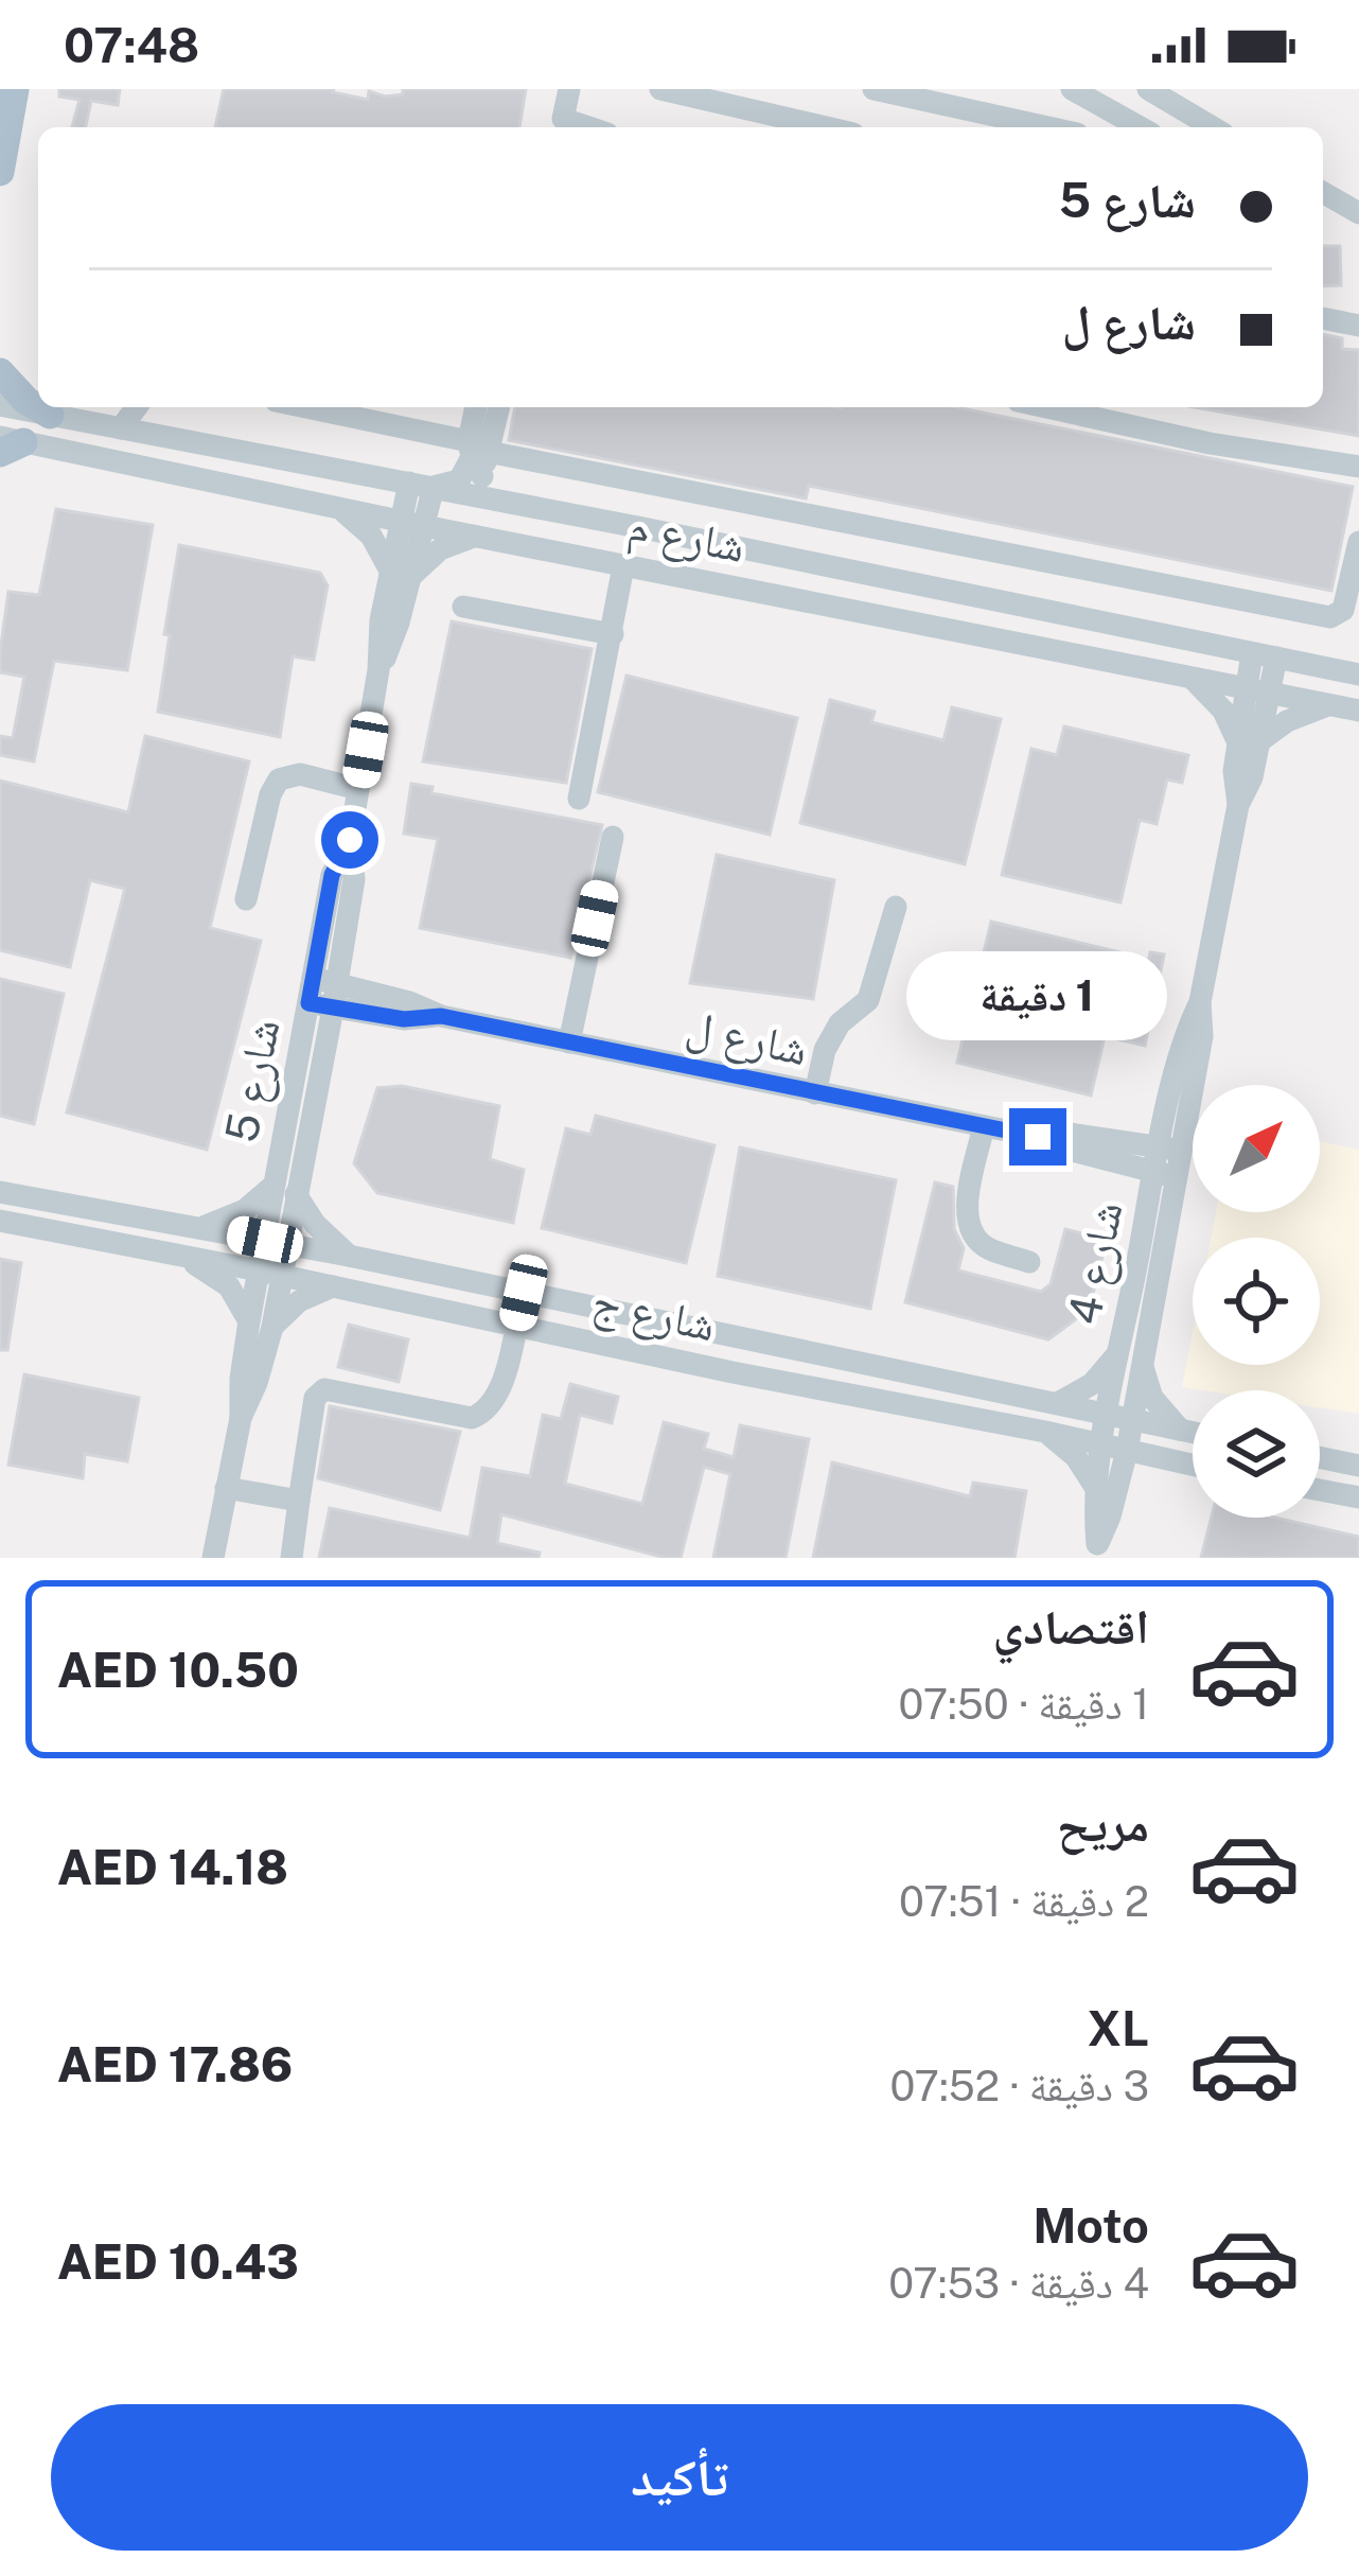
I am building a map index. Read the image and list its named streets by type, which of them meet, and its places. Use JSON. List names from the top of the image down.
{
  "streets": {
    "street": [
      "شارع م",
      "شارع ل",
      "شارع 5",
      "شارع 4",
      "شارع ج"
    ]
  },
  "crossings": [
    ["شارع م", "شارع 5"],
    ["شارع م", "شارع 4"],
    ["شارع ل", "شارع 5"],
    ["شارع ل", "شارع 4"],
    ["شارع 5", "شارع ج"],
    ["شارع 4", "شارع ج"]
  ],
  "north": "top right",
  "page": {
    "status": "07:48",
    "banner": ["شارع 5", "شارع ل"],
    "bubble": "1 دقيقة",
    "list": [
      {
        "name": "اقتصادي",
        "note": "1 دقيقة · 07:50",
        "value": "AED 10.50"
      },
      {
        "name": "مريح",
        "note": "2 دقيقة · 07:51",
        "value": "AED 14.18"
      },
      {
        "name": "XL",
        "note": "3 دقيقة · 07:52",
        "value": "AED 17.86"
      },
      {
        "name": "Moto",
        "note": "4 دقيقة · 07:53",
        "value": "AED 10.43"
      }
    ],
    "buttons": "تأكيد"
  }
}
